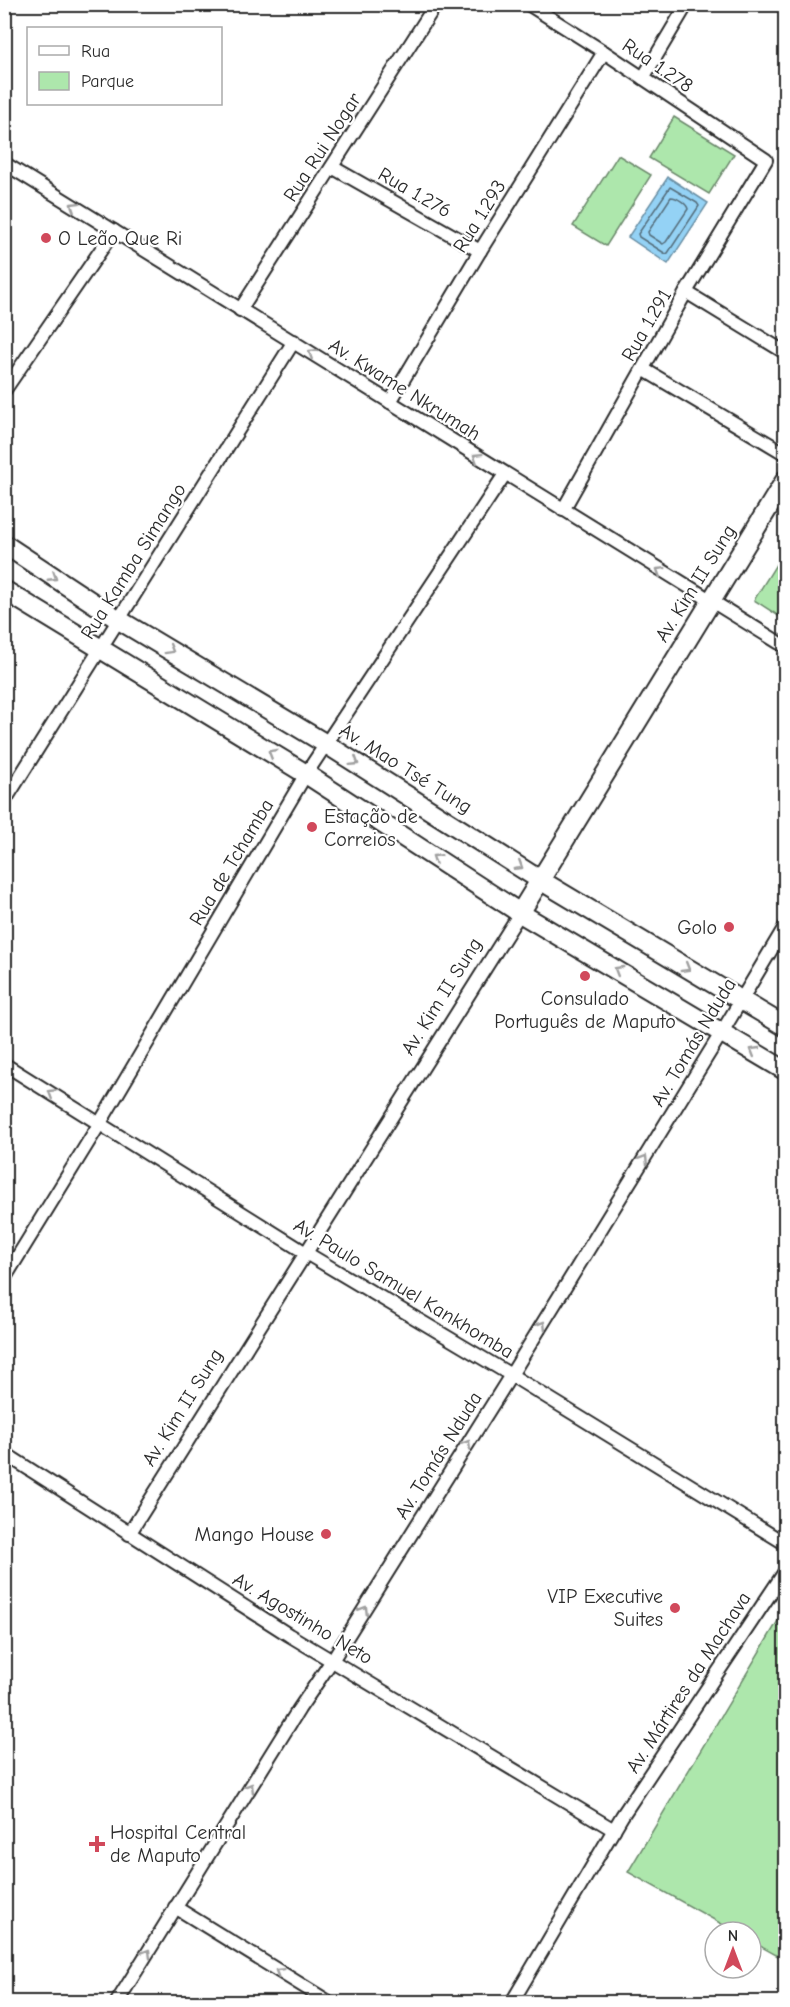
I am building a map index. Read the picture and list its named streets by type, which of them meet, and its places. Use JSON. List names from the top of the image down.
{
  "streets": {
    "main road": ["Av. Kim II Sung", "Av. Mao Tsé Tung"],
    "street": [
      "Rua 1.278",
      "Rua Rui Nogar",
      "Rua 1.276",
      "Rua 1.293",
      "Rua 1.291",
      "Av. Kwame Nkrumah",
      "Rua Kamba Simango",
      "Rua de Tchamba",
      "Av. Tomás Nduda",
      "Av. Paulo Samuel Kankhomba",
      "Av. Agostinho Neto",
      "Av. Mártires da Machava"
    ]
  },
  "crossings": [
    ["Rua 1.278", "Rua 1.293"],
    ["Rua 1.278", "Rua 1.291"],
    ["Rua Rui Nogar", "Rua 1.276"],
    ["Rua Rui Nogar", "Av. Kwame Nkrumah"],
    ["Rua 1.276", "Rua 1.293"],
    ["Rua 1.293", "Av. Kwame Nkrumah"],
    ["Rua 1.291", "Av. Kwame Nkrumah"],
    ["Av. Kwame Nkrumah", "Rua Kamba Simango"],
    ["Av. Kwame Nkrumah", "Av. Kim II Sung"],
    ["Av. Kwame Nkrumah", "Rua de Tchamba"],
    ["Rua Kamba Simango", "Av. Mao Tsé Tung"],
    ["Av. Kim II Sung", "Av. Mao Tsé Tung"],
    ["Av. Kim II Sung", "Av. Paulo Samuel Kankhomba"],
    ["Av. Kim II Sung", "Av. Agostinho Neto"],
    ["Av. Mao Tsé Tung", "Rua de Tchamba"],
    ["Av. Mao Tsé Tung", "Av. Tomás Nduda"],
    ["Rua de Tchamba", "Av. Paulo Samuel Kankhomba"],
    ["Av. Tomás Nduda", "Av. Paulo Samuel Kankhomba"],
    ["Av. Tomás Nduda", "Av. Agostinho Neto"],
    ["Av. Agostinho Neto", "Av. Mártires da Machava"]
  ],
  "one_way": ["Av. Kwame Nkrumah", "Av. Tomás Nduda"],
  "places": {
    "other": [
      "O Leão Que Ri",
      "Estação de Correios",
      "Golo",
      "Consulado Português de Maputo",
      "Mango House",
      "VIP Executive Suites"
    ],
    "health": ["Hospital Central de Maputo"]
  },
  "legend": ["Rua", "Parque"],
  "north": "top"
}
